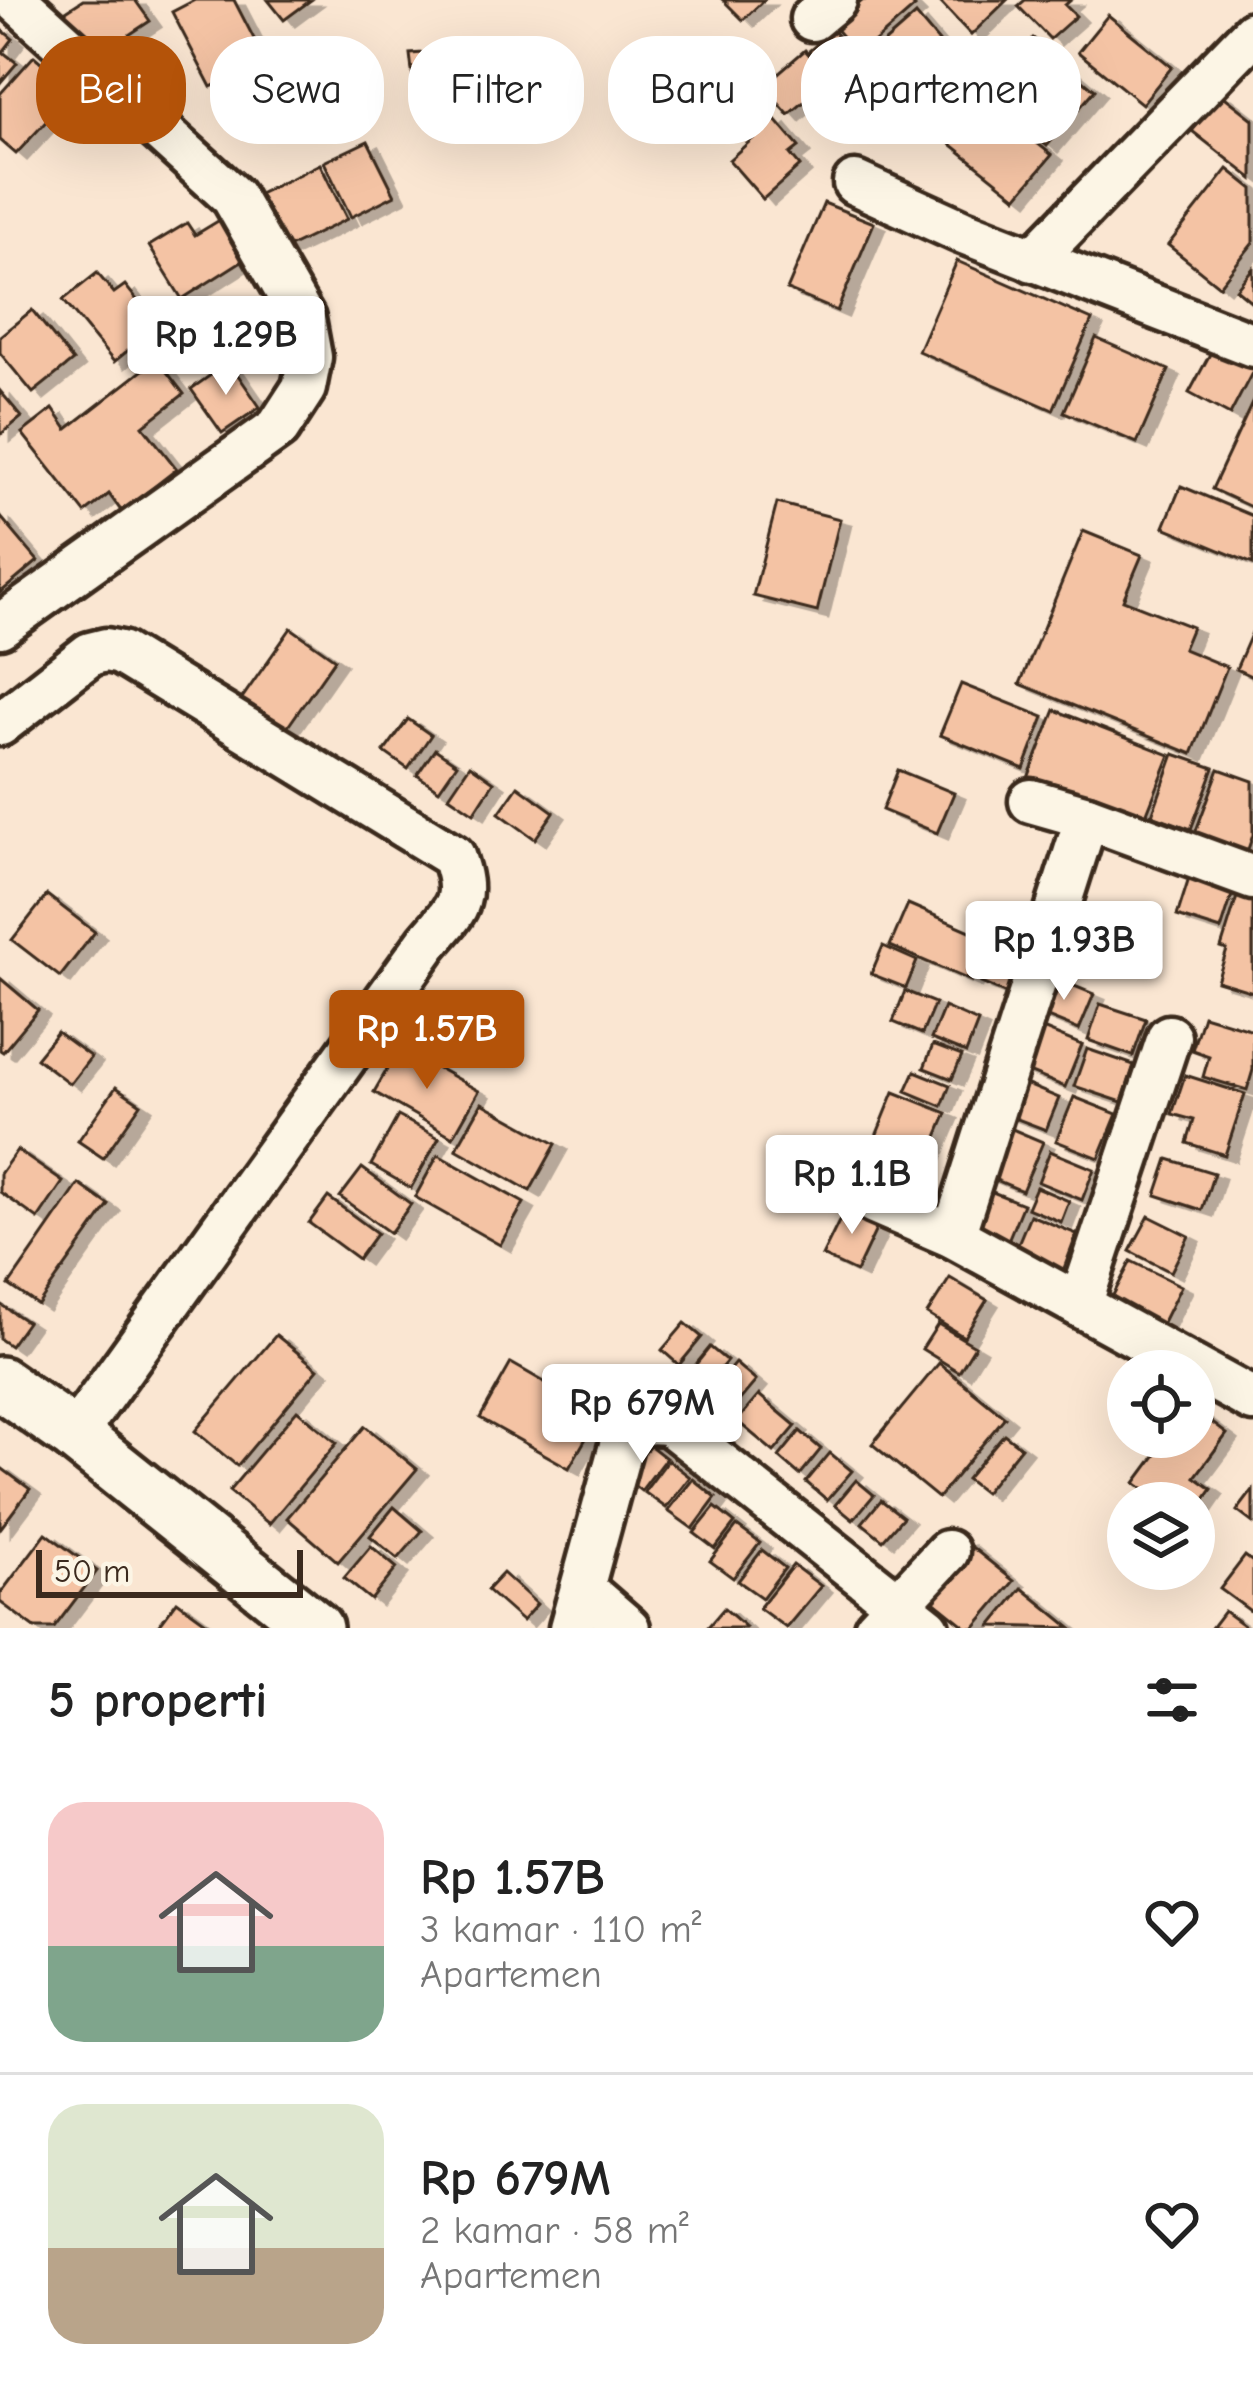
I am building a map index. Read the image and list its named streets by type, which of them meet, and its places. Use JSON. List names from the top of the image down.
{
  "scale_bar": "50 m",
  "page": {
    "chip": [
      "Beli",
      "Sewa",
      "Filter",
      "Baru",
      "Apartemen"
    ],
    "price": [
      "Rp 1.29B",
      "Rp 1.93B",
      "Rp 1.57B",
      "Rp 1.1B",
      "Rp 679M"
    ],
    "scale": "50 m",
    "heading": "5 properti",
    "list": [
      {
        "name": "Rp 1.57B",
        "note": "3 kamar · 110 m² · Apartemen"
      },
      {
        "name": "Rp 679M",
        "note": "2 kamar · 58 m² · Apartemen"
      }
    ]
  }
}
